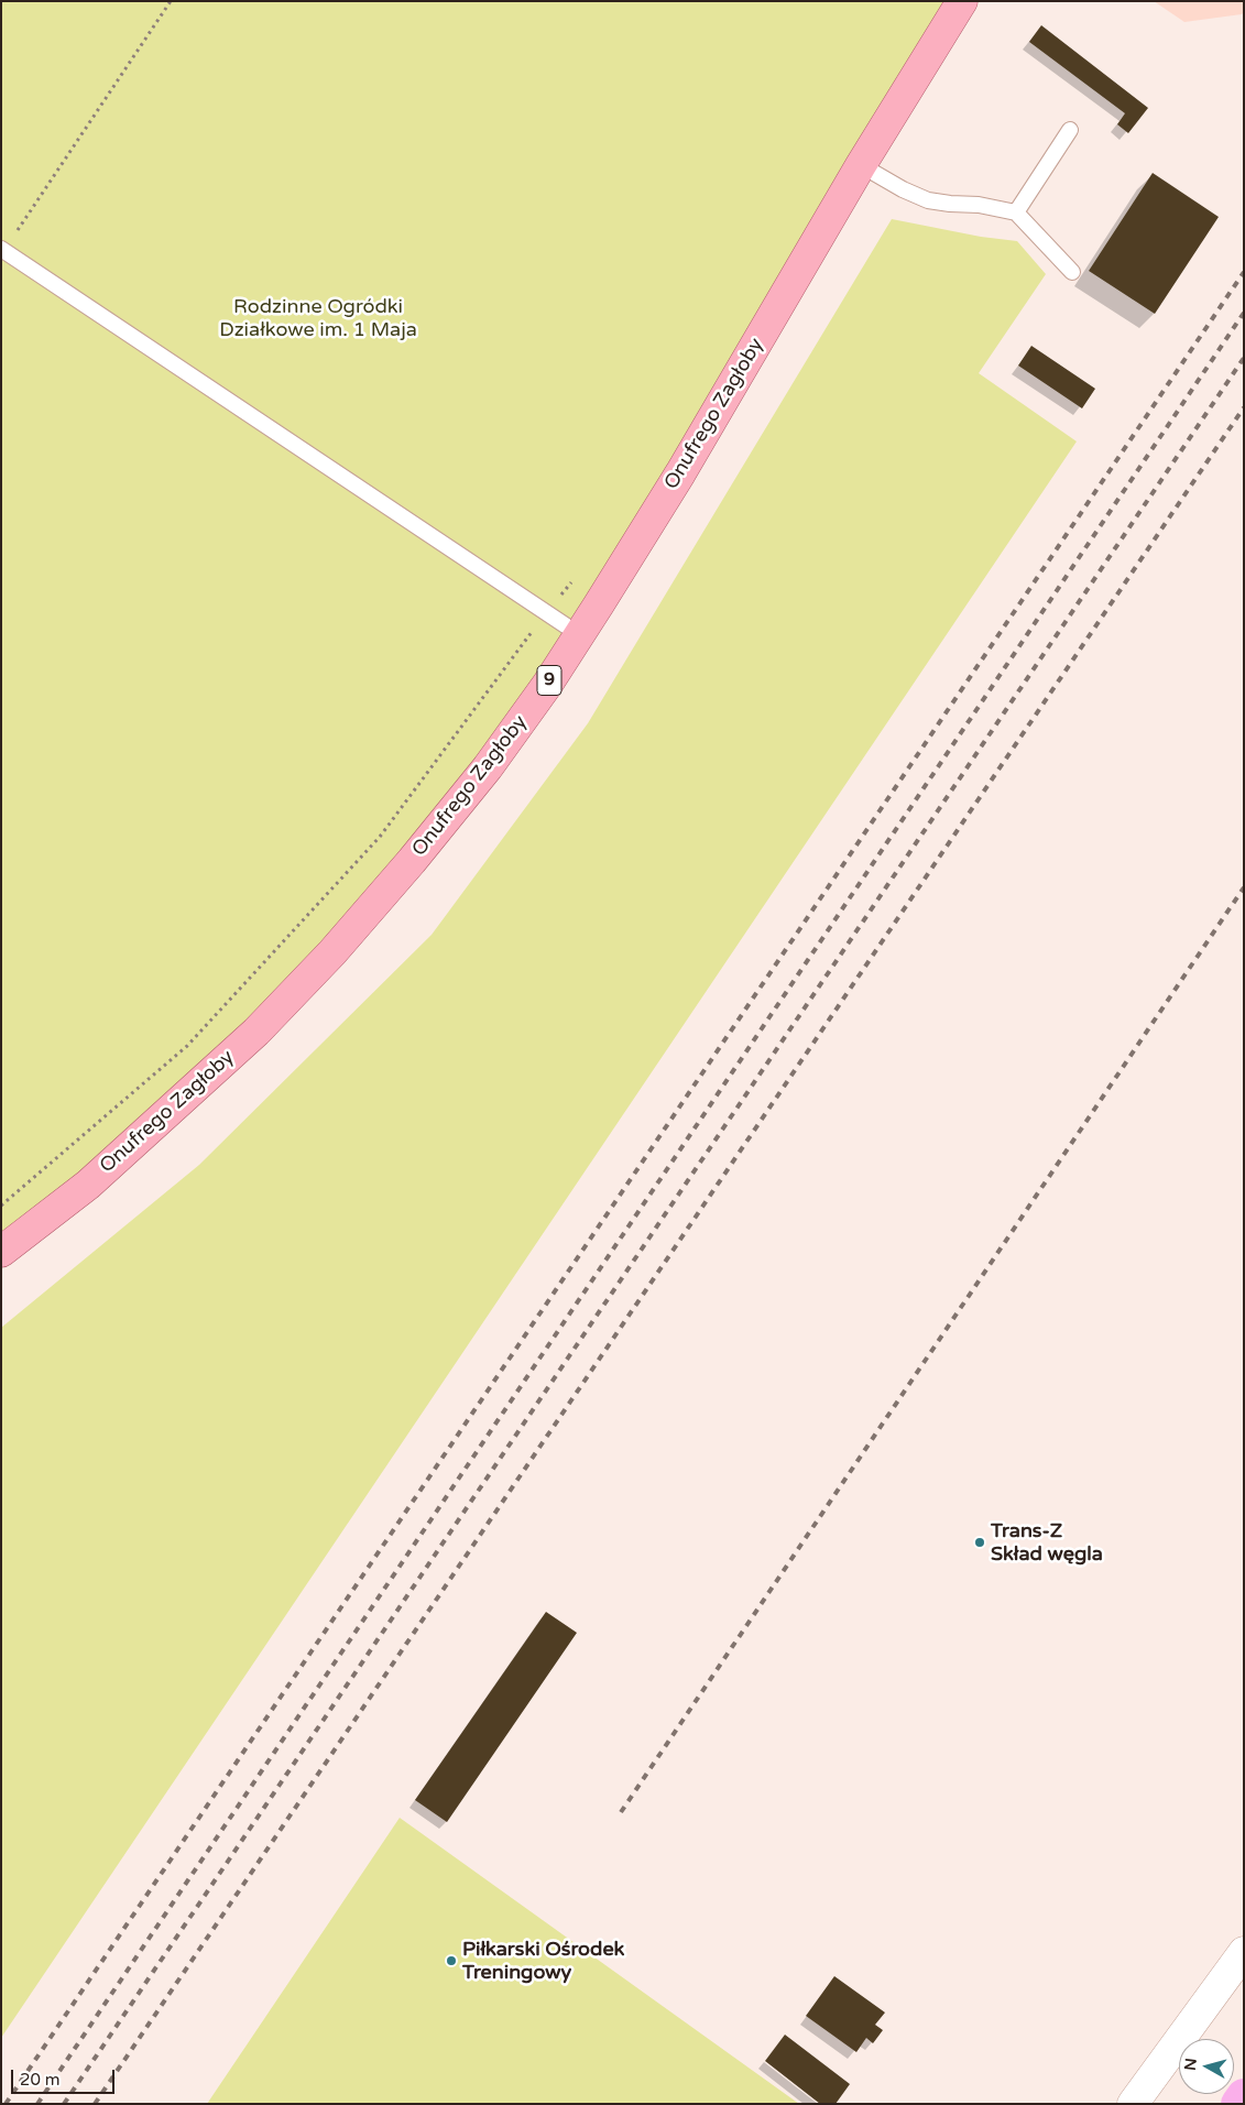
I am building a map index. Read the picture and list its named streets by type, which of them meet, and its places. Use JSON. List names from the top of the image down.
{
  "streets": {
    "main road": ["Onufrego Zagłoby", "9"]
  },
  "parks": ["Rodzinne Ogródki Działkowe im. 1 Maja"],
  "places": ["Trans-Z Skład węgla", "Piłkarski Ośrodek Treningowy"],
  "scale_bar": "20 m",
  "north": "left"
}
